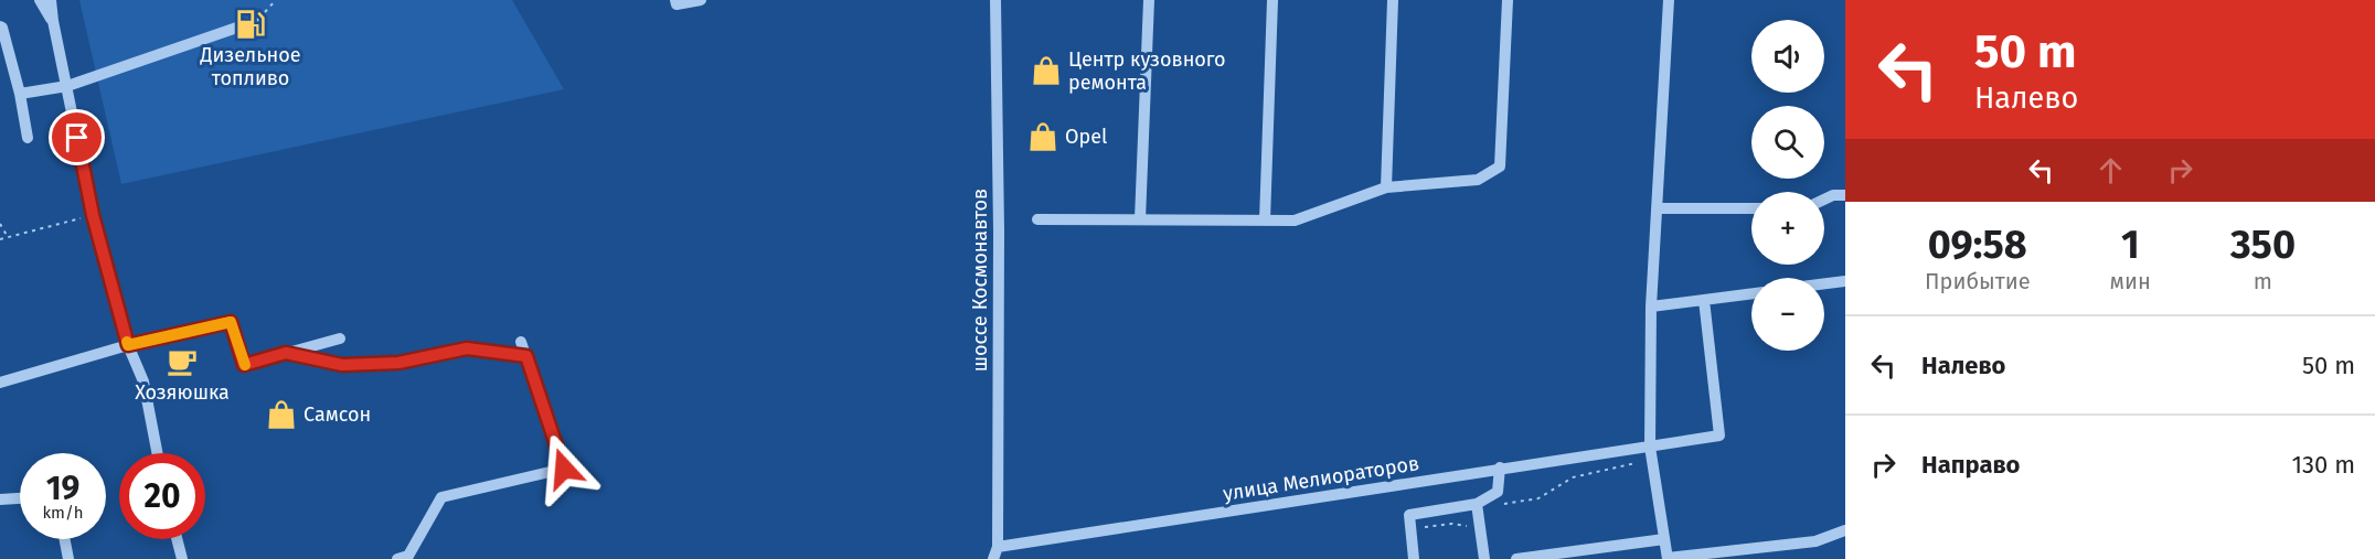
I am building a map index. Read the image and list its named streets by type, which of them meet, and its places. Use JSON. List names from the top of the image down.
{
  "streets": {
    "street": ["шоссе Космонавтов", "улица Мелиораторов"]
  },
  "crossings": [
    ["шоссе Космонавтов", "улица Мелиораторов"]
  ],
  "places": {
    "fuel station": ["Дизельное топливо"],
    "shop": ["Центр кузовного ремонта", "Opel", "Самсон"],
    "cafe": ["Хозяюшка"]
  },
  "page": {
    "turn": ["50 m", "Налево"],
    "map_buttons": ["+", "−"],
    "eta": [
      "09:58",
      "Прибытие",
      "1",
      "мин",
      "350",
      "m"
    ],
    "list": [
      {
        "name": "Налево",
        "value": "50 m"
      },
      {
        "name": "Направо",
        "value": "130 m"
      }
    ],
    "speed": "19 km/h",
    "limit": "20"
  }
}
